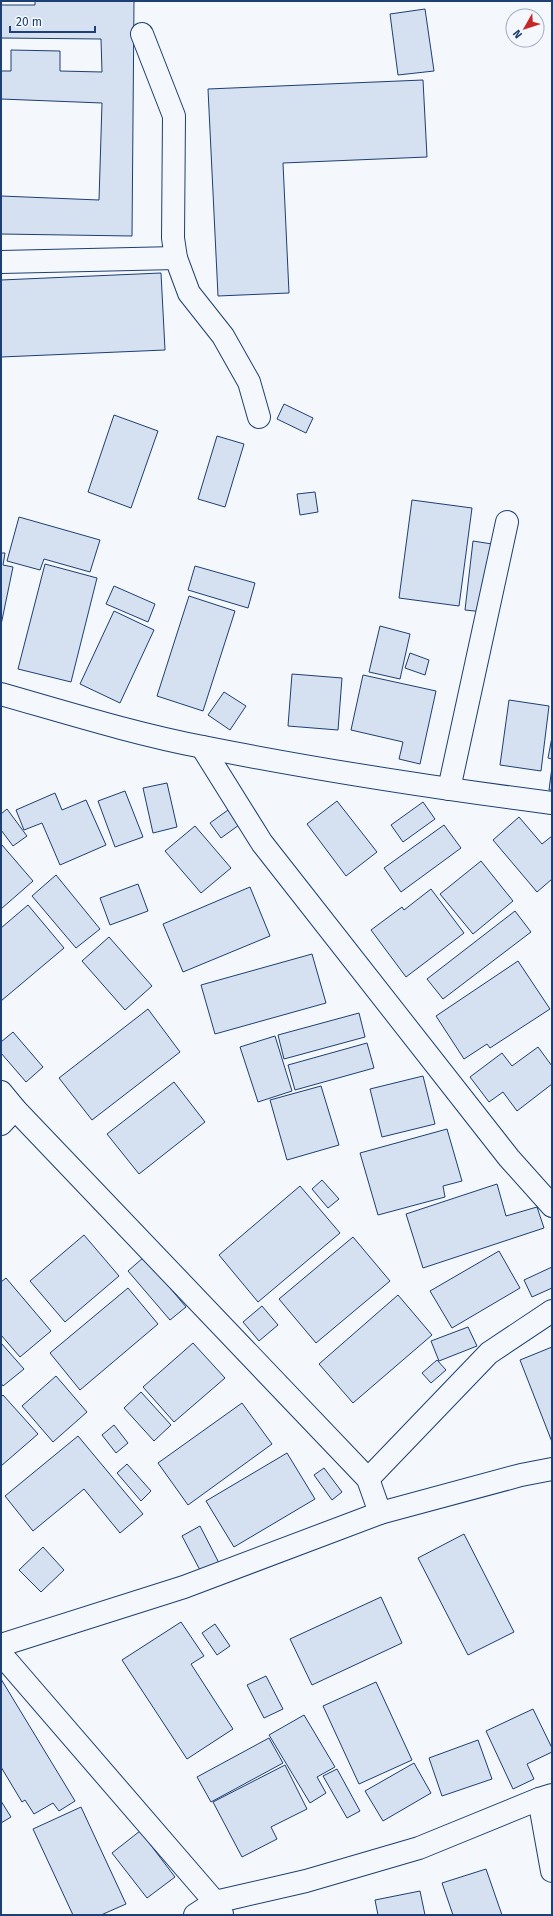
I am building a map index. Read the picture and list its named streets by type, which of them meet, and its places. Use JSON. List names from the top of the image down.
{
  "scale_bar": "20 m",
  "north": "bottom left"
}
